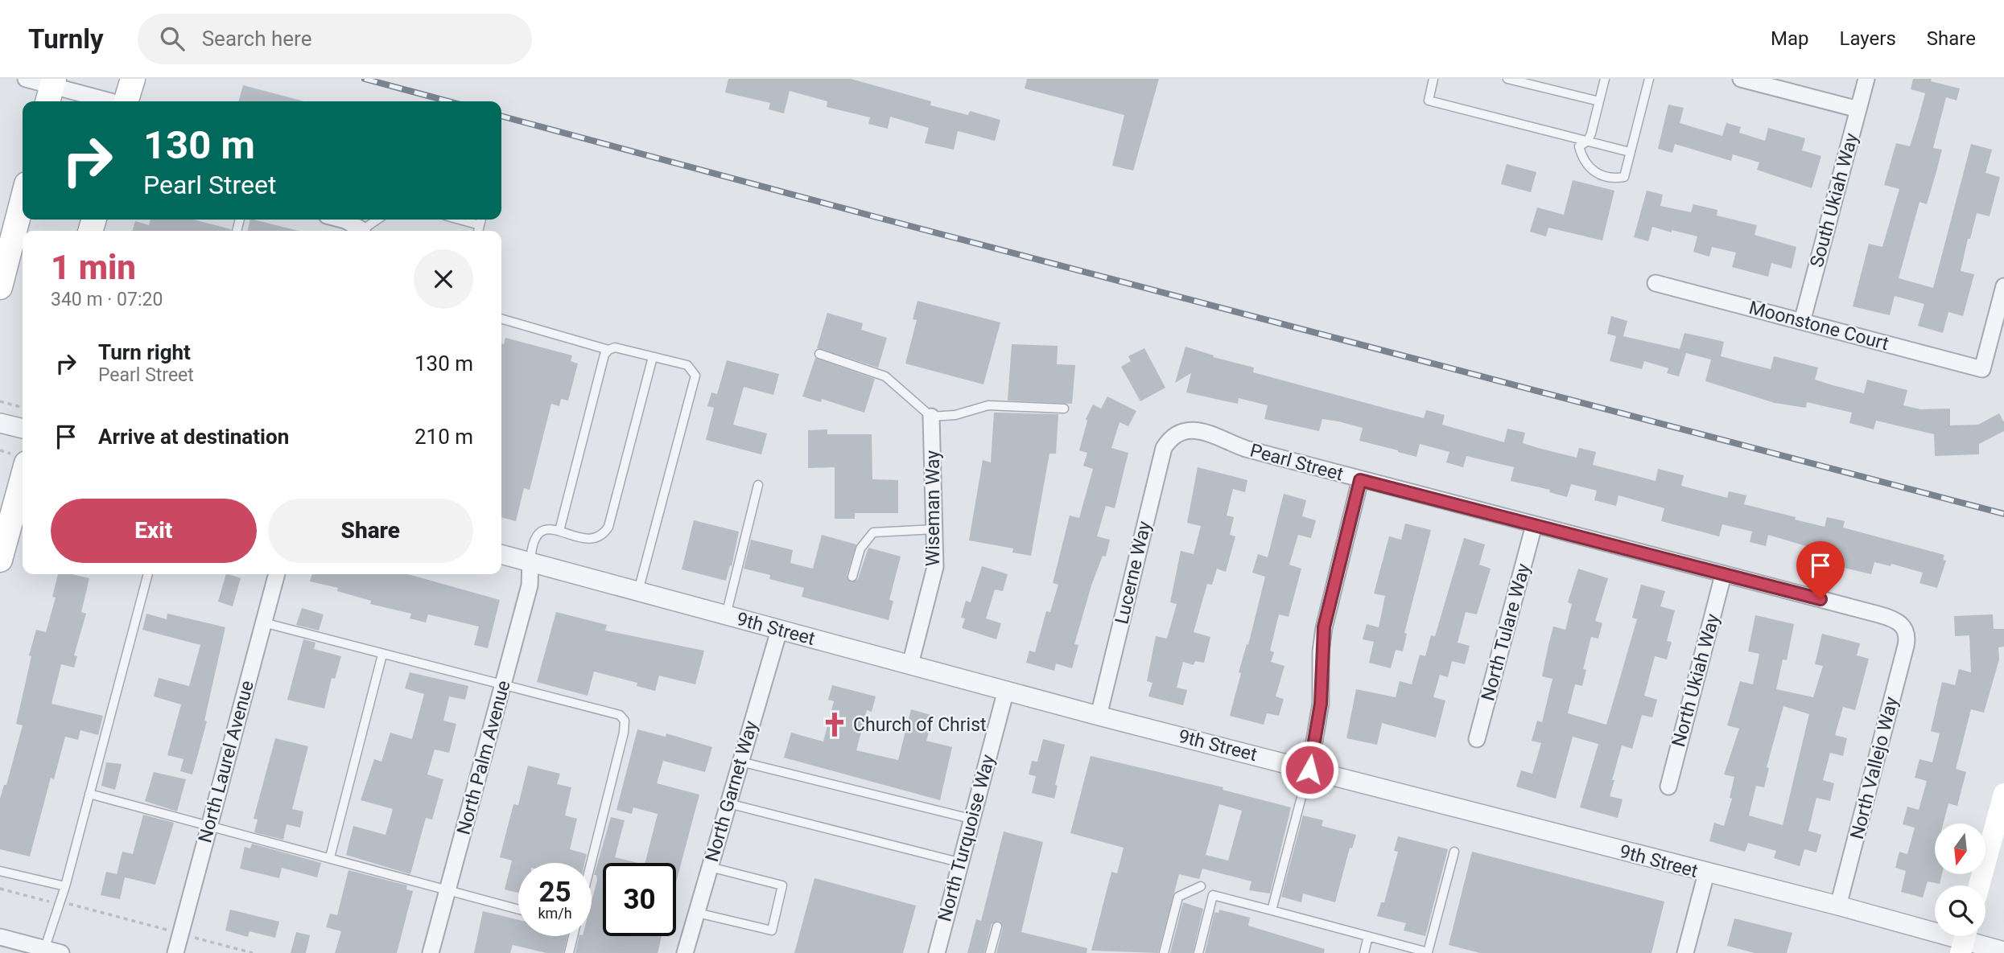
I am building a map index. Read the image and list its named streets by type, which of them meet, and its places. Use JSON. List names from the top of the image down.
{
  "streets": {
    "street": [
      "South Ukiah Way",
      "Moonstone Court",
      "Pearl Street",
      "Wiseman Way",
      "Lucerne Way",
      "9th Street",
      "North Tulare Way",
      "North Ukiah Way",
      "North Palm Avenue",
      "North Laurel Avenue",
      "North Vallejo Way",
      "North Garnet Way",
      "North Turquoise Way"
    ]
  },
  "crossings": [
    ["South Ukiah Way", "Moonstone Court"],
    ["Pearl Street", "Lucerne Way"],
    ["Pearl Street", "North Tulare Way"],
    ["Pearl Street", "North Ukiah Way"],
    ["Pearl Street", "North Vallejo Way"],
    ["Wiseman Way", "9th Street"],
    ["Lucerne Way", "9th Street"],
    ["9th Street", "North Palm Avenue"],
    ["9th Street", "North Vallejo Way"],
    ["9th Street", "North Garnet Way"],
    ["9th Street", "North Turquoise Way"]
  ],
  "places": {
    "church": ["Church of Christ"]
  },
  "north": "bottom",
  "page": {
    "header": "Turnly",
    "search": "Search here",
    "nav": ["Map", "Layers", "Share"],
    "turn": ["130 m", "Pearl Street"],
    "heading": ["1 min", "340 m · 07:20"],
    "list": [
      {
        "name": "Turn right",
        "note": "Pearl Street",
        "value": "130 m"
      },
      {
        "name": "Arrive at destination",
        "value": "210 m"
      }
    ],
    "buttons": ["Exit", "Share"],
    "speed": "25 km/h",
    "limit": "30"
  }
}
